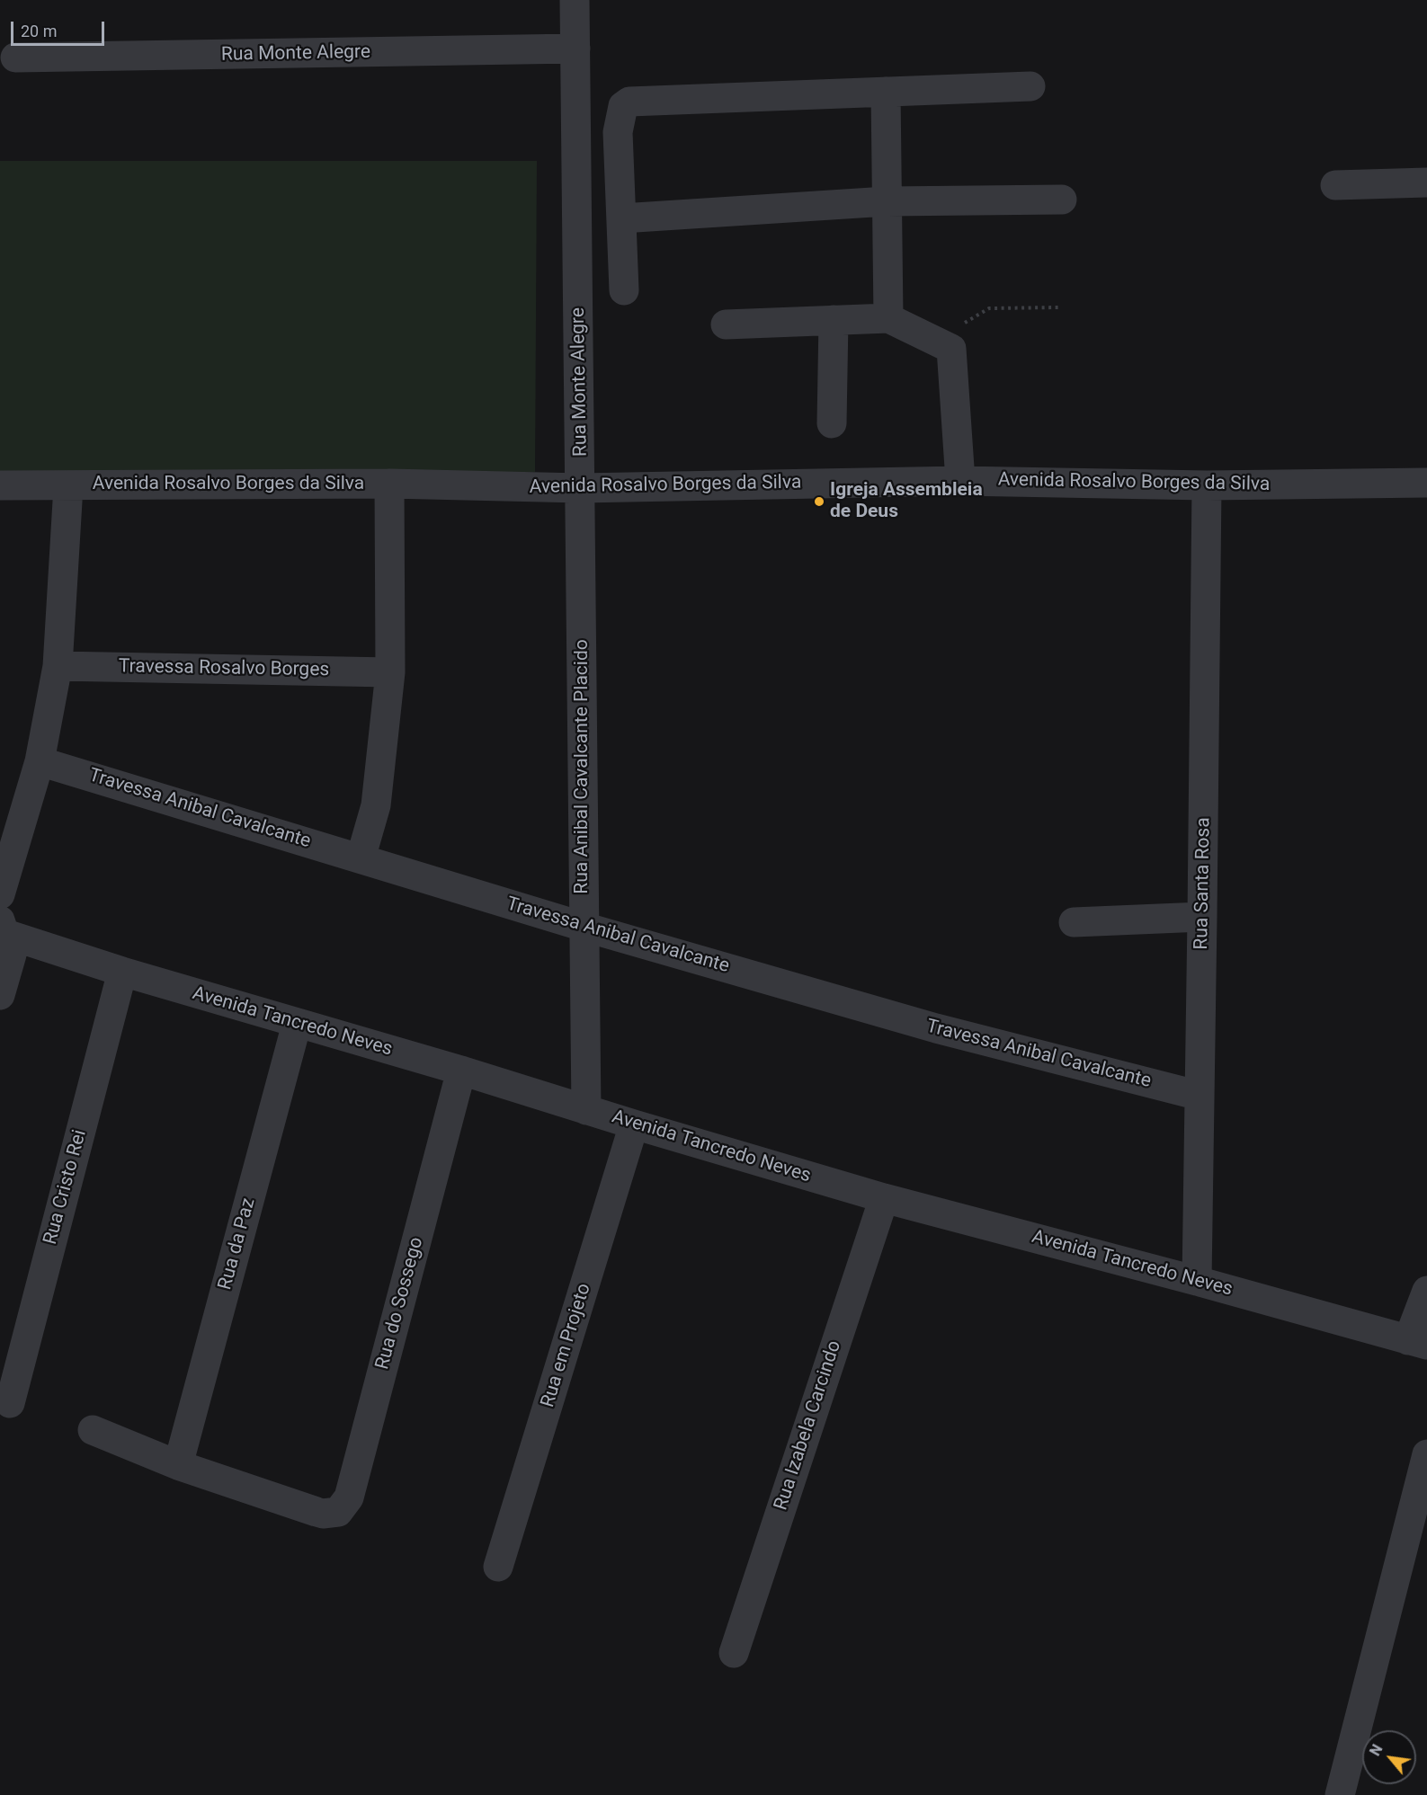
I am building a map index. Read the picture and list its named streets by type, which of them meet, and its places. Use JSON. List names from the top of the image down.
{
  "streets": {
    "street": [
      "Rua Monte Alegre",
      "Avenida Rosalvo Borges da Silva",
      "Travessa Rosalvo Borges",
      "Rua Anibal Cavalcante Placido",
      "Travessa Anibal Cavalcante",
      "Rua Santa Rosa",
      "Avenida Tancredo Neves",
      "Rua Cristo Rei",
      "Rua da Paz",
      "Rua do Sossego",
      "Rua em Projeto",
      "Rua Izabela Carcindo"
    ]
  },
  "crossings": [
    ["Rua Monte Alegre", "Avenida Rosalvo Borges da Silva"],
    ["Rua Monte Alegre", "Rua Anibal Cavalcante Placido"],
    ["Avenida Rosalvo Borges da Silva", "Rua Anibal Cavalcante Placido"],
    ["Avenida Rosalvo Borges da Silva", "Rua Santa Rosa"],
    ["Rua Anibal Cavalcante Placido", "Travessa Anibal Cavalcante"],
    ["Rua Anibal Cavalcante Placido", "Avenida Tancredo Neves"],
    ["Travessa Anibal Cavalcante", "Rua Santa Rosa"],
    ["Rua Santa Rosa", "Avenida Tancredo Neves"],
    ["Avenida Tancredo Neves", "Rua Cristo Rei"],
    ["Avenida Tancredo Neves", "Rua da Paz"],
    ["Avenida Tancredo Neves", "Rua do Sossego"],
    ["Avenida Tancredo Neves", "Rua em Projeto"],
    ["Avenida Tancredo Neves", "Rua Izabela Carcindo"],
    ["Rua da Paz", "Rua do Sossego"]
  ],
  "places": ["Igreja Assembleia de Deus"],
  "scale_bar": "20 m",
  "north": "top left"
}
